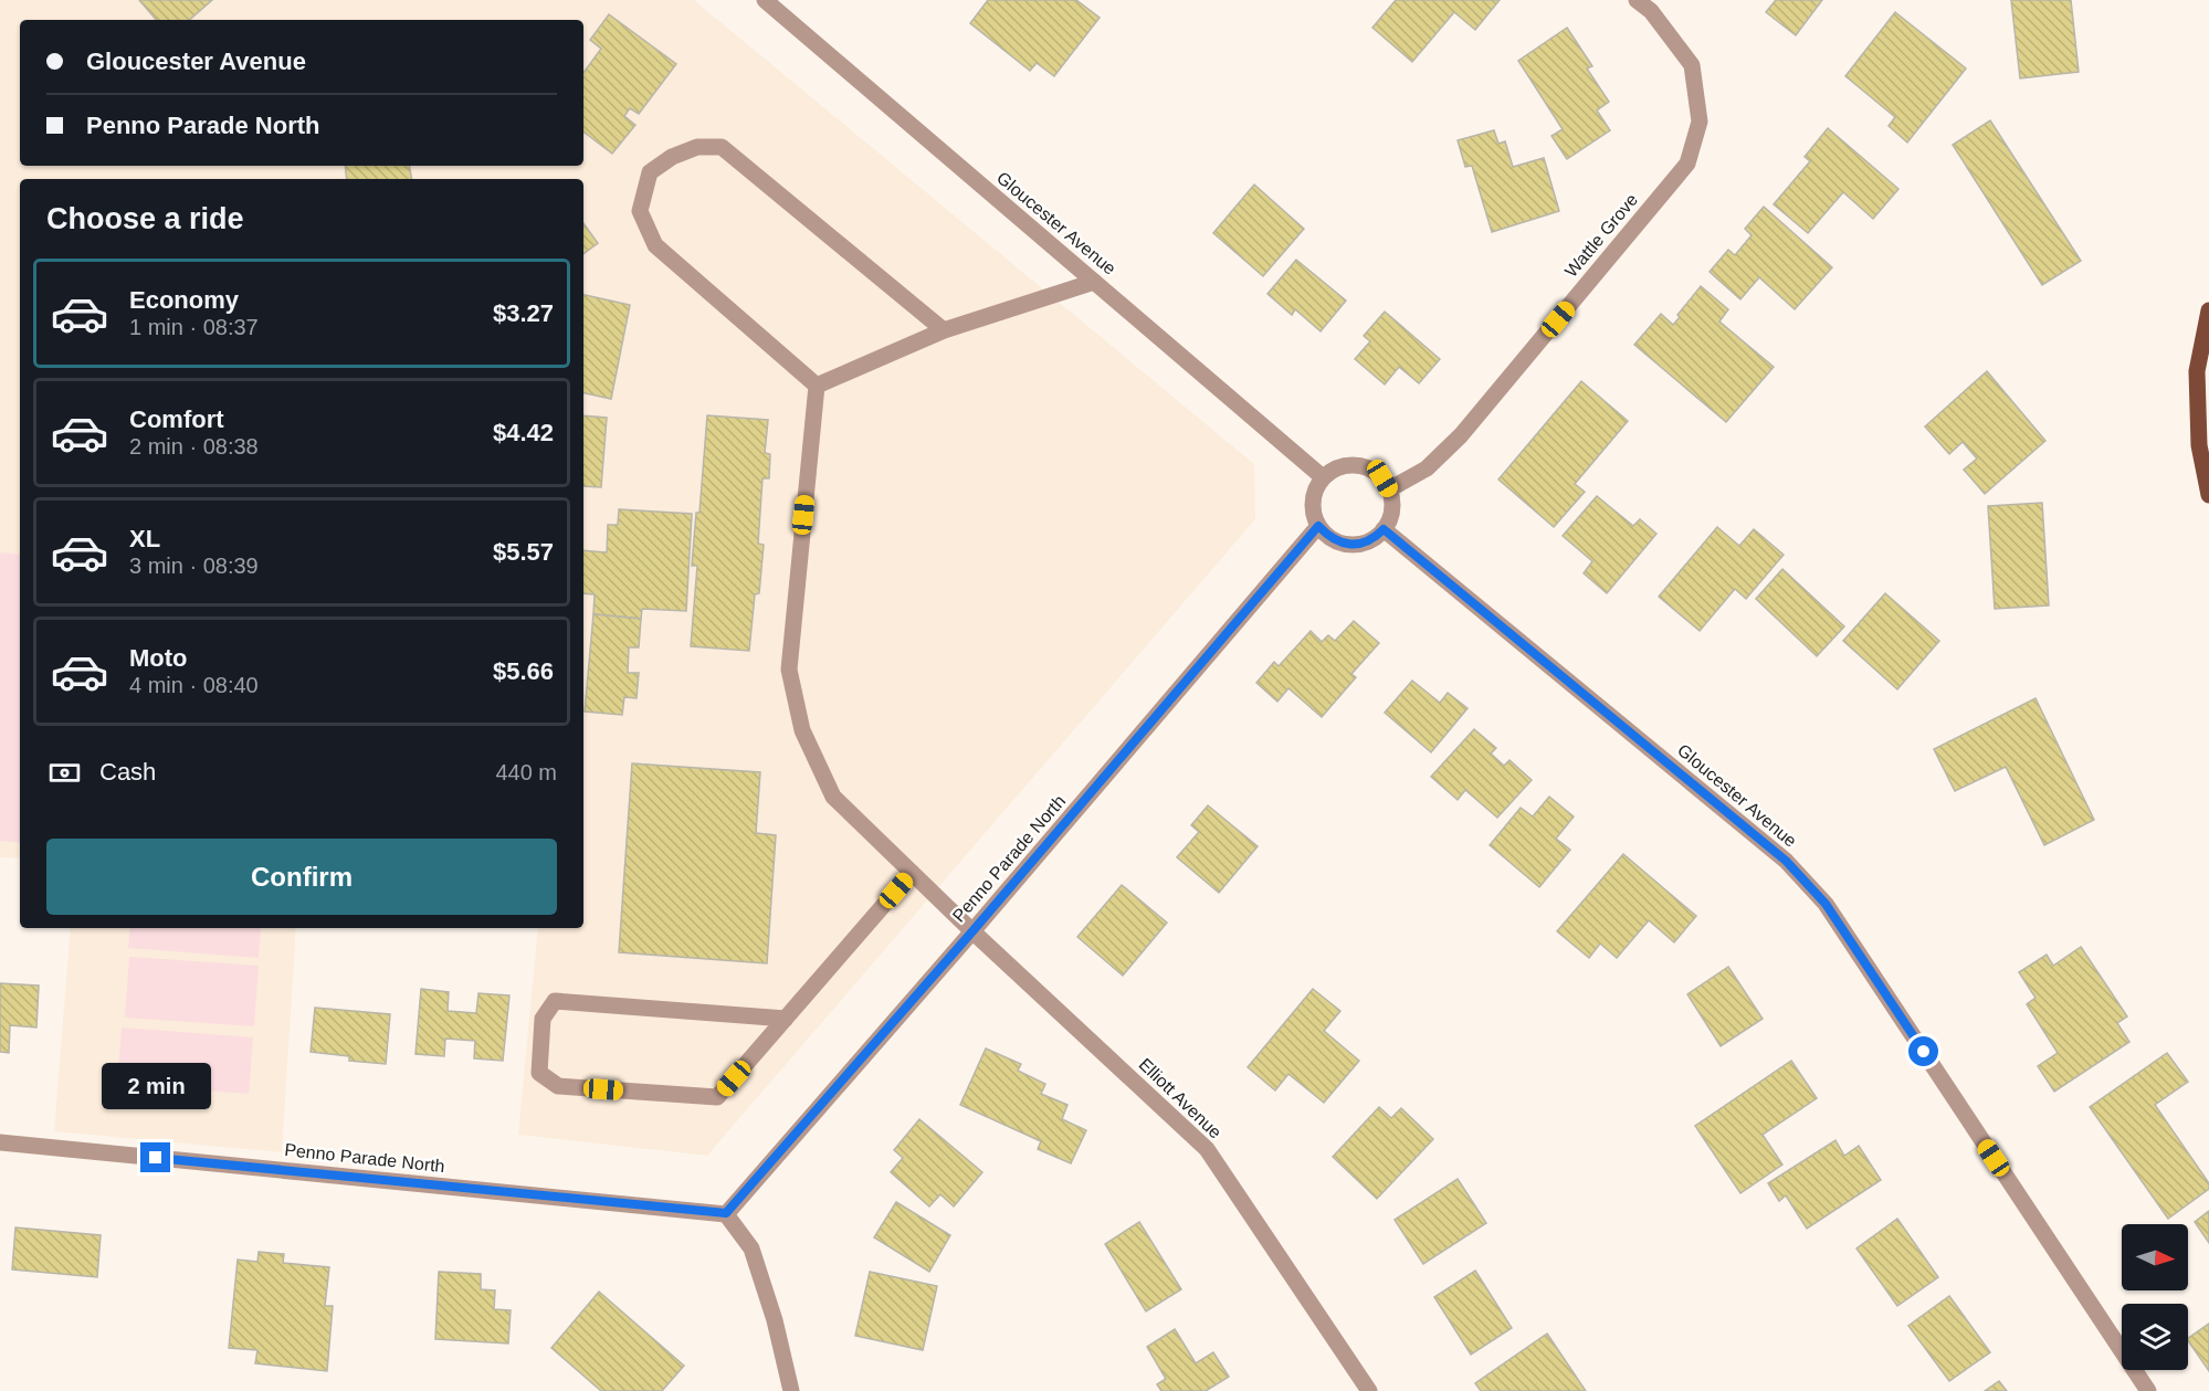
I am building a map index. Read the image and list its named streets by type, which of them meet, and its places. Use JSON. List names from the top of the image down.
{
  "streets": {
    "street": [
      "Gloucester Avenue",
      "Wattle Grove",
      "Penno Parade North",
      "Elliott Avenue"
    ]
  },
  "crossings": [
    ["Gloucester Avenue", "Wattle Grove"],
    ["Gloucester Avenue", "Penno Parade North"],
    ["Wattle Grove", "Penno Parade North"],
    ["Penno Parade North", "Elliott Avenue"]
  ],
  "north": "right",
  "page": {
    "banner": ["Gloucester Avenue", "Penno Parade North"],
    "heading": "Choose a ride",
    "list": [
      {
        "name": "Economy",
        "note": "1 min · 08:37",
        "value": "$3.27"
      },
      {
        "name": "Comfort",
        "note": "2 min · 08:38",
        "value": "$4.42"
      },
      {
        "name": "XL",
        "note": "3 min · 08:39",
        "value": "$5.57"
      },
      {
        "name": "Moto",
        "note": "4 min · 08:40",
        "value": "$5.66"
      }
    ],
    "pay": ["Cash", "440 m"],
    "buttons": "Confirm",
    "bubble": "2 min"
  }
}
